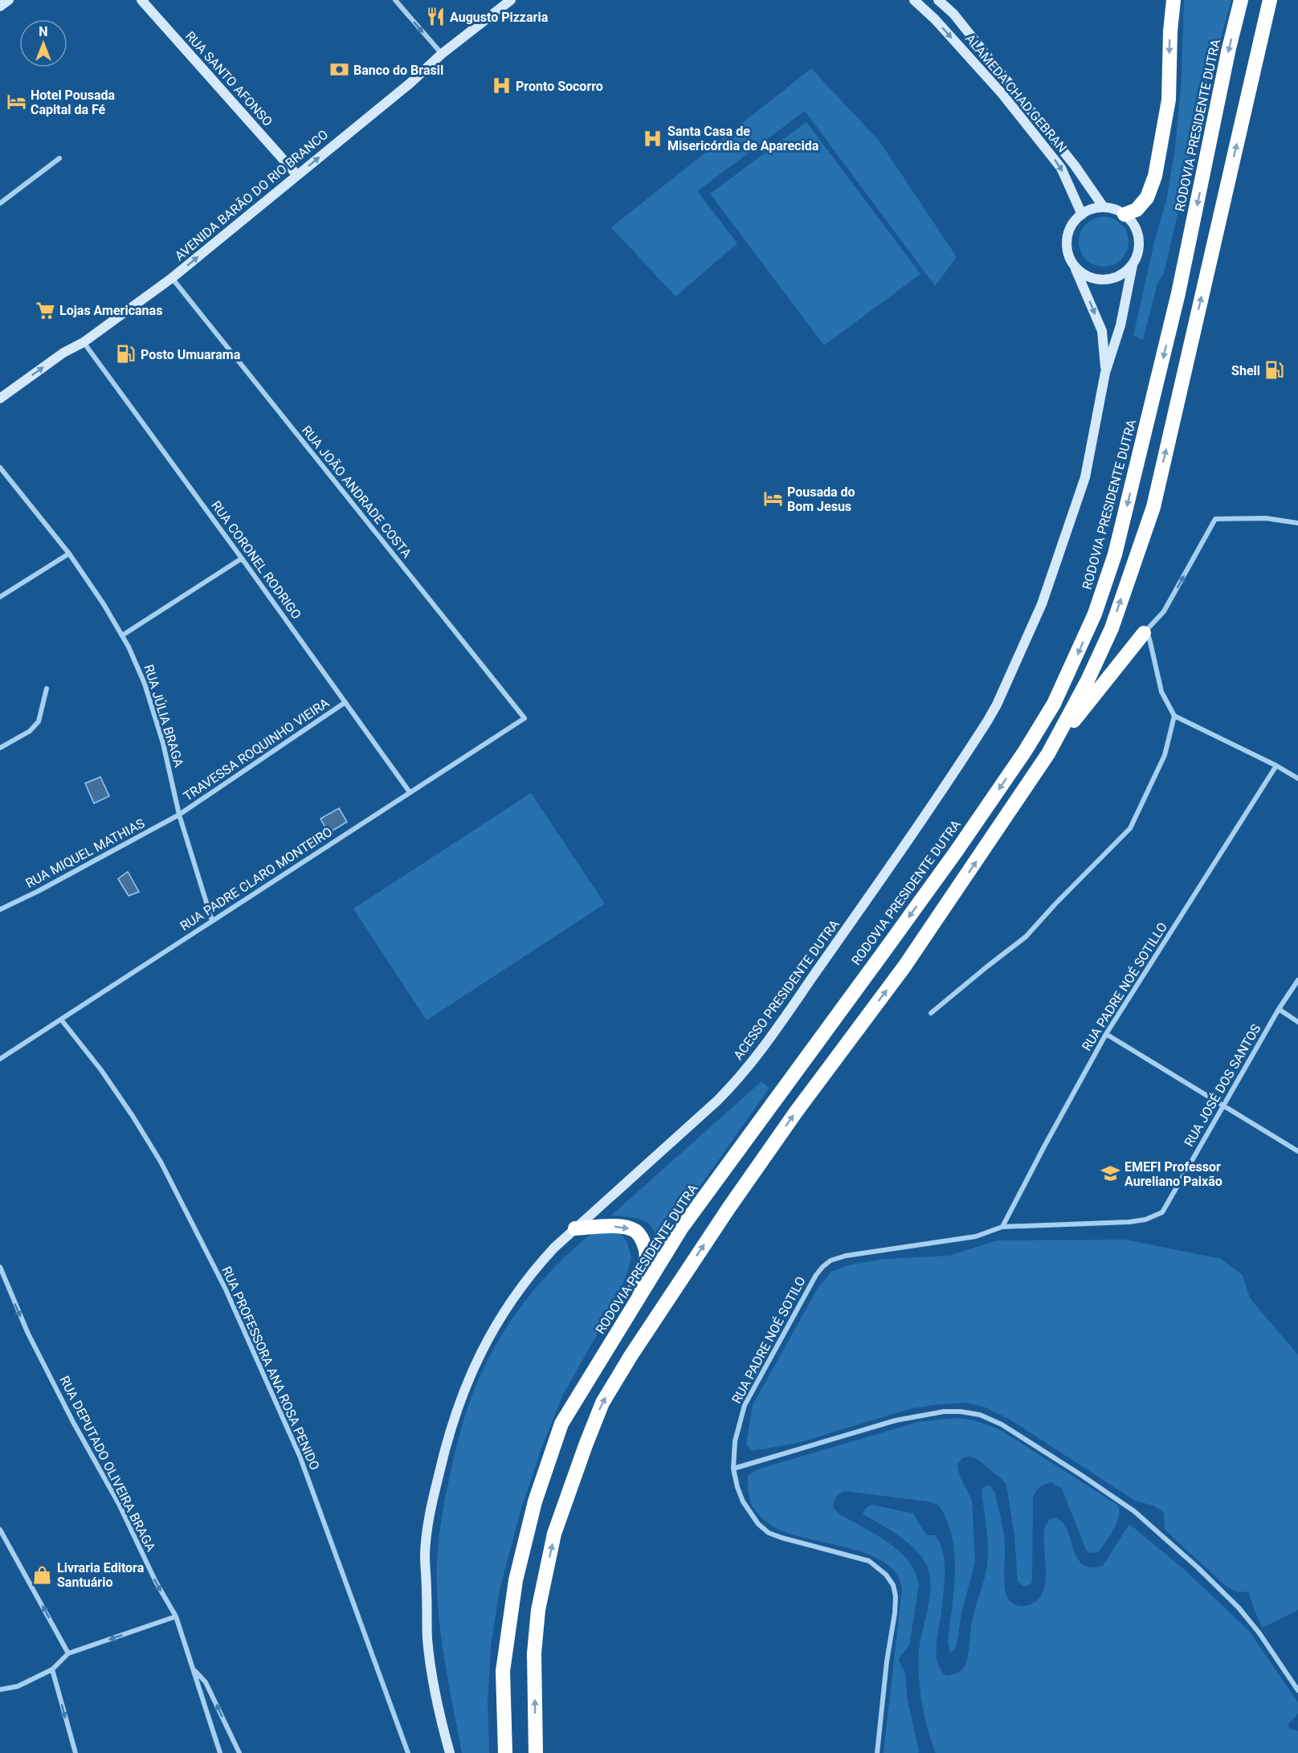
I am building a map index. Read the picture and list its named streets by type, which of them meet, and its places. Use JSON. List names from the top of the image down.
{
  "streets": {
    "highway": ["RODOVIA PRESIDENTE DUTRA"],
    "street": [
      "RUA SANTO AFONSO",
      "ALAMEDA CHAD GEBRAN",
      "AVENIDA BARÃO DO RIO BRANCO",
      "RUA JOÃO ANDRADE COSTA",
      "RUA CORONEL RODRIGO",
      "RUA JÚLIA BRAGA",
      "TRAVESSA ROQUINHO VIEIRA",
      "RUA MIQUEL MATHIAS",
      "RUA PADRE CLARO MONTEIRO",
      "RUA PADRE NOÉ SOTILLO",
      "ACESSO PRESIDENTE DUTRA",
      "RUA JOSÉ DOS SANTOS",
      "RUA PADRE NOÉ SOTILO",
      "RUA PROFESSORA ANA ROSA PENIDO",
      "RUA DEPUTADO OLIVEIRA BRAGA"
    ]
  },
  "crossings": [
    ["RUA SANTO AFONSO", "AVENIDA BARÃO DO RIO BRANCO"],
    ["AVENIDA BARÃO DO RIO BRANCO", "RUA JOÃO ANDRADE COSTA"],
    ["AVENIDA BARÃO DO RIO BRANCO", "RUA CORONEL RODRIGO"],
    ["RUA JOÃO ANDRADE COSTA", "RUA PADRE CLARO MONTEIRO"],
    ["RUA CORONEL RODRIGO", "TRAVESSA ROQUINHO VIEIRA"],
    ["RUA CORONEL RODRIGO", "RUA PADRE CLARO MONTEIRO"],
    ["RUA JÚLIA BRAGA", "TRAVESSA ROQUINHO VIEIRA"],
    ["RUA JÚLIA BRAGA", "RUA MIQUEL MATHIAS"],
    ["RUA JÚLIA BRAGA", "RUA PADRE CLARO MONTEIRO"],
    ["TRAVESSA ROQUINHO VIEIRA", "RUA MIQUEL MATHIAS"],
    ["RUA PADRE CLARO MONTEIRO", "RUA PROFESSORA ANA ROSA PENIDO"],
    ["RUA PADRE NOÉ SOTILLO", "RUA JOSÉ DOS SANTOS"],
    ["RUA PADRE NOÉ SOTILLO", "RUA PADRE NOÉ SOTILO"],
    ["RUA JOSÉ DOS SANTOS", "RUA PADRE NOÉ SOTILO"]
  ],
  "one_way": ["AVENIDA BARÃO DO RIO BRANCO", "RUA DEPUTADO OLIVEIRA BRAGA"],
  "places": {
    "restaurant": ["Augusto Pizzaria"],
    "bank": ["Banco do Brasil"],
    "hospital": ["Pronto Socorro", "Santa Casa de Misericórdia de Aparecida"],
    "hotel": ["Hotel Pousada Capital da Fé", "Pousada do Bom Jesus"],
    "supermarket": ["Lojas Americanas"],
    "fuel station": ["Posto Umuarama", "Shell"],
    "school or university": ["EMEFI Professor Aureliano Paixão"],
    "shop": ["Livraria Editora Santuário"]
  },
  "north": "top"
}
